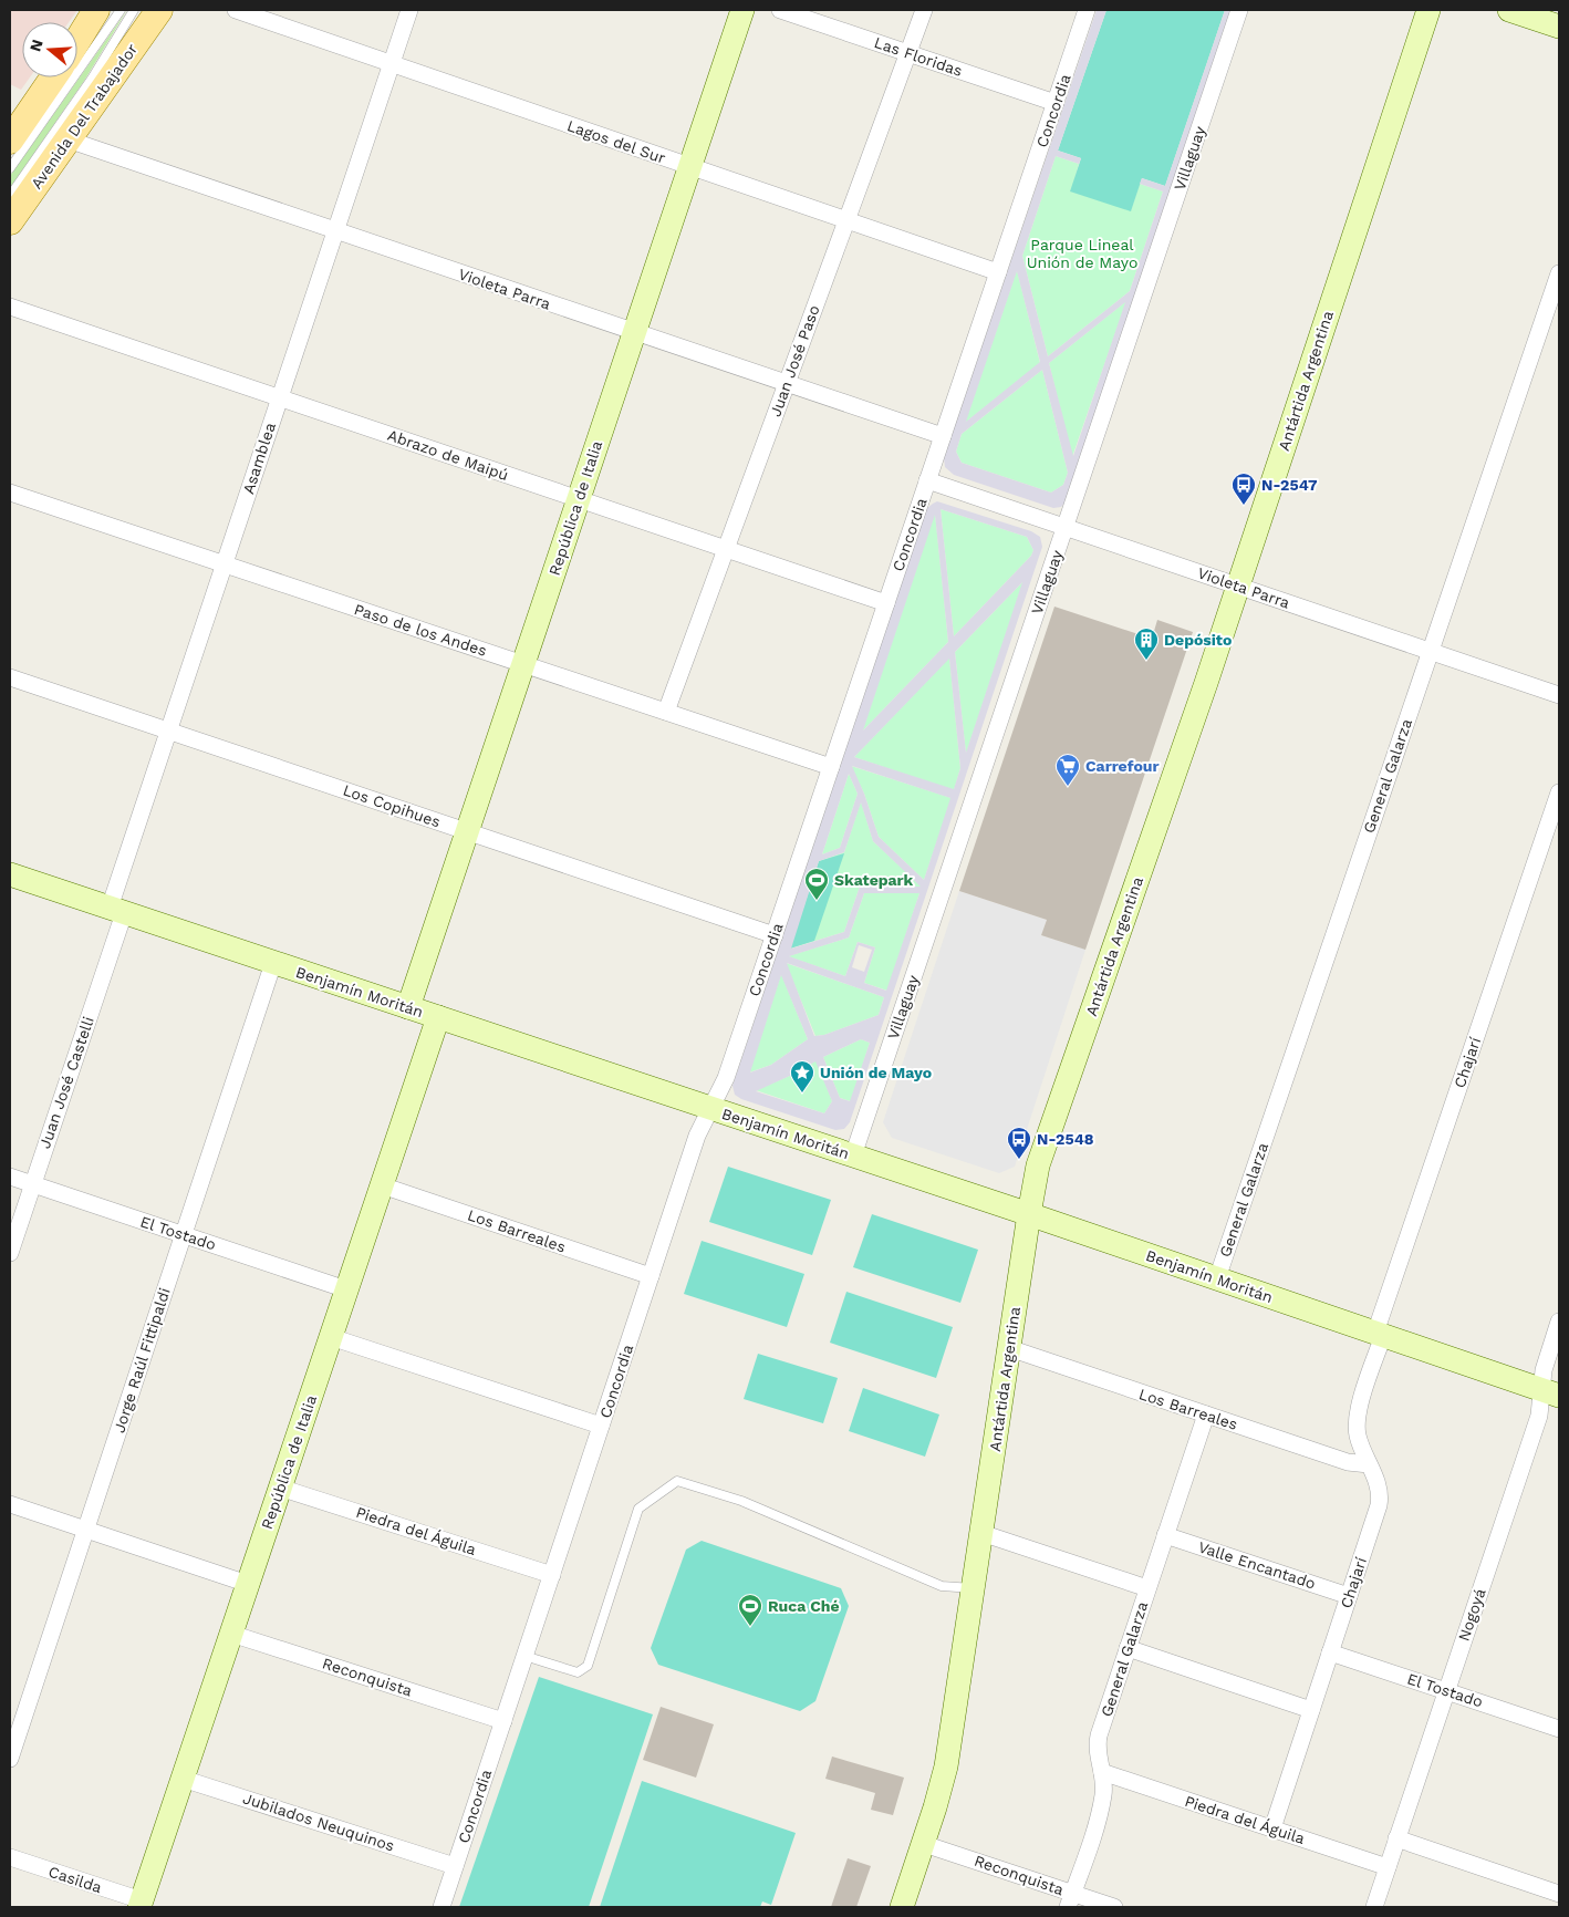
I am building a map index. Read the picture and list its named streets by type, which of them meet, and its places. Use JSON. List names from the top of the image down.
{
  "streets": {
    "main road": ["Avenida Del Trabajador"],
    "street": [
      "Las Floridas",
      "Concordia",
      "Lagos del Sur",
      "Villaguay",
      "Violeta Parra",
      "Juan José Paso",
      "Antártida Argentina",
      "Abrazo de Maipú",
      "Asamblea",
      "República de Italia",
      "Paso de los Andes",
      "General Galarza",
      "Los Copihues",
      "Benjamín Moritán",
      "Chajarí",
      "Juan José Castelli",
      "Los Barreales",
      "El Tostado",
      "Jorge Raúl Fittipaldi",
      "Piedra del Águila",
      "Valle Encantado",
      "Nogoyá",
      "Reconquista",
      "Jubilados Neuquinos",
      "Casilda"
    ]
  },
  "crossings": [
    ["Las Floridas", "Concordia"],
    ["Las Floridas", "Juan José Paso"],
    ["Concordia", "Lagos del Sur"],
    ["Concordia", "Violeta Parra"],
    ["Concordia", "Abrazo de Maipú"],
    ["Concordia", "Paso de los Andes"],
    ["Concordia", "Los Copihues"],
    ["Concordia", "Benjamín Moritán"],
    ["Concordia", "Los Barreales"],
    ["Concordia", "Piedra del Águila"],
    ["Concordia", "Reconquista"],
    ["Concordia", "Jubilados Neuquinos"],
    ["Avenida Del Trabajador", "Violeta Parra"],
    ["Lagos del Sur", "Juan José Paso"],
    ["Lagos del Sur", "Asamblea"],
    ["Lagos del Sur", "República de Italia"],
    ["Villaguay", "Violeta Parra"],
    ["Villaguay", "Benjamín Moritán"],
    ["Violeta Parra", "Juan José Paso"],
    ["Violeta Parra", "Antártida Argentina"],
    ["Violeta Parra", "Asamblea"],
    ["Violeta Parra", "República de Italia"],
    ["Violeta Parra", "General Galarza"],
    ["Juan José Paso", "Abrazo de Maipú"],
    ["Juan José Paso", "Paso de los Andes"],
    ["Antártida Argentina", "Benjamín Moritán"],
    ["Antártida Argentina", "Los Barreales"],
    ["Antártida Argentina", "Reconquista"],
    ["Abrazo de Maipú", "Asamblea"],
    ["Abrazo de Maipú", "República de Italia"],
    ["Asamblea", "Paso de los Andes"],
    ["Asamblea", "Los Copihues"],
    ["Asamblea", "Benjamín Moritán"],
    ["Asamblea", "Juan José Castelli"],
    ["República de Italia", "Paso de los Andes"],
    ["República de Italia", "Los Copihues"],
    ["República de Italia", "Benjamín Moritán"],
    ["República de Italia", "Los Barreales"],
    ["República de Italia", "El Tostado"],
    ["República de Italia", "Piedra del Águila"],
    ["República de Italia", "Reconquista"],
    ["República de Italia", "Jubilados Neuquinos"],
    ["República de Italia", "Casilda"],
    ["General Galarza", "Benjamín Moritán"],
    ["General Galarza", "Los Barreales"],
    ["General Galarza", "Piedra del Águila"],
    ["General Galarza", "Valle Encantado"],
    ["General Galarza", "Reconquista"],
    ["Benjamín Moritán", "Chajarí"],
    ["Benjamín Moritán", "Juan José Castelli"],
    ["Benjamín Moritán", "Jorge Raúl Fittipaldi"],
    ["Benjamín Moritán", "Nogoyá"],
    ["Chajarí", "Los Barreales"],
    ["Chajarí", "El Tostado"],
    ["Chajarí", "Piedra del Águila"],
    ["Chajarí", "Valle Encantado"],
    ["Juan José Castelli", "El Tostado"],
    ["El Tostado", "Jorge Raúl Fittipaldi"],
    ["El Tostado", "Nogoyá"],
    ["Piedra del Águila", "Nogoyá"]
  ],
  "parks": ["Parque Lineal Unión de Mayo"],
  "places": {
    "bus stop": ["N-2547", "N-2548"],
    "building": ["Depósito"],
    "supermarket": ["Carrefour"],
    "sports": ["Skatepark", "Ruca Ché"],
    "place": ["Unión de Mayo"]
  },
  "north": "left"
}
